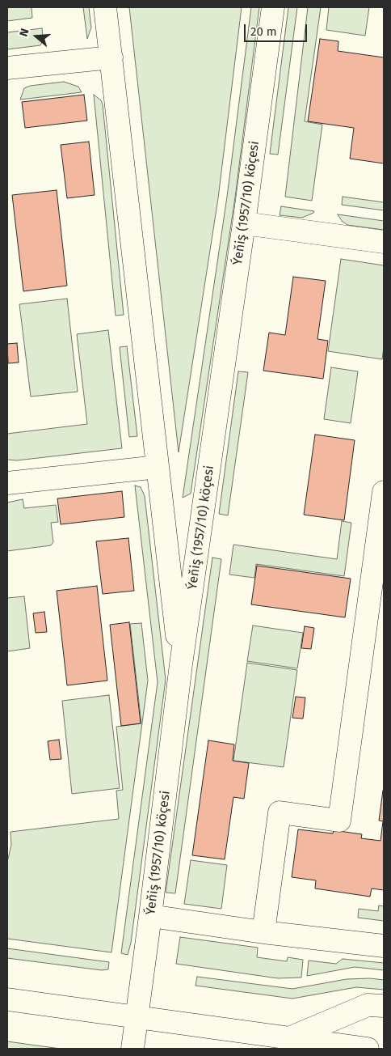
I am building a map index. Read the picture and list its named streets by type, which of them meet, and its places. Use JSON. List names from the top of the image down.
{
  "streets": {
    "street": ["Ýeňiş (1957/10) köçesi"]
  },
  "scale_bar": "20 m",
  "north": "left"
}
